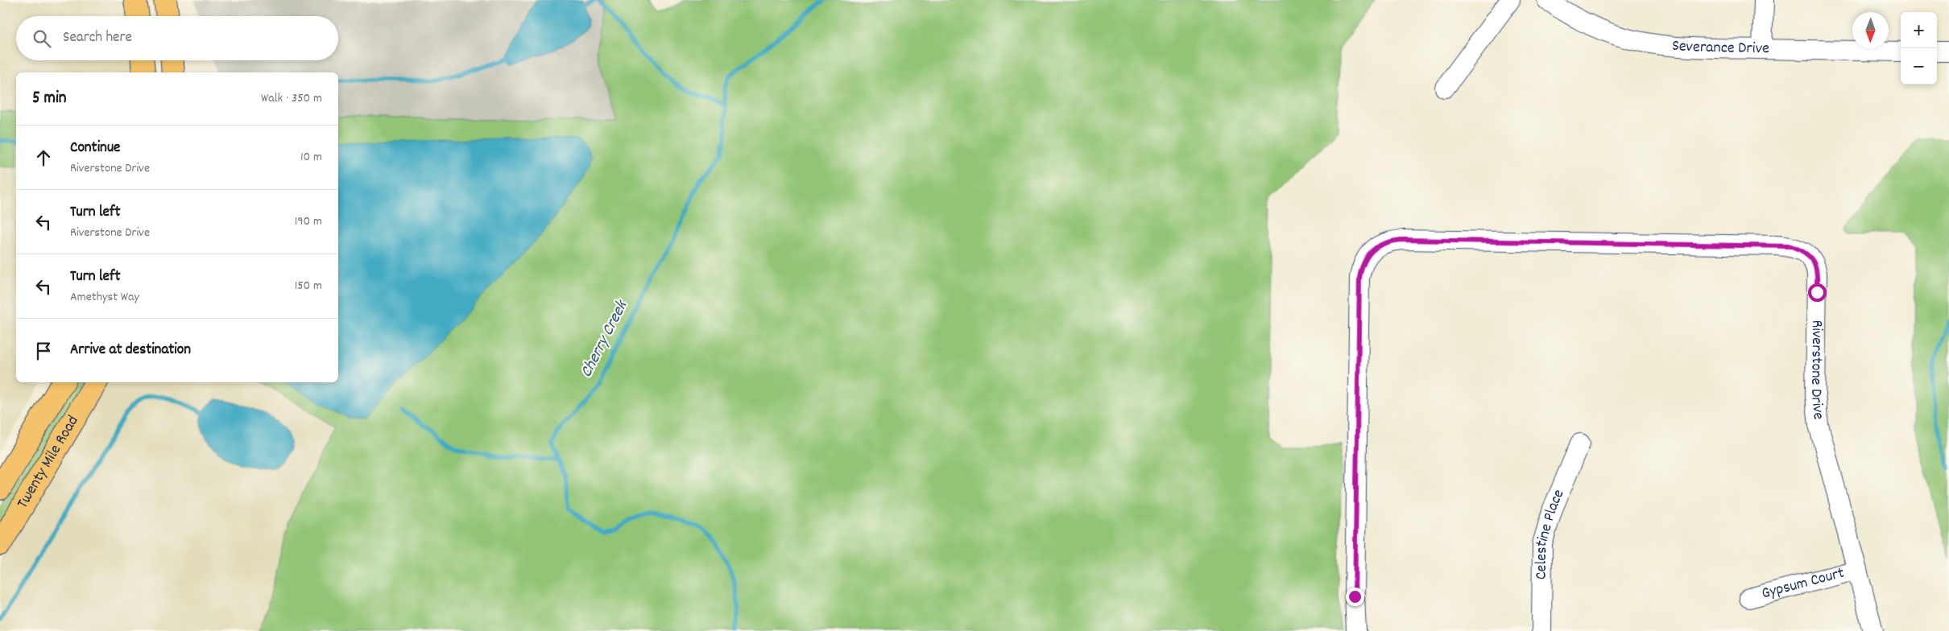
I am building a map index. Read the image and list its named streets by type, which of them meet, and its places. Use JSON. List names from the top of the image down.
{
  "streets": {
    "main road": ["Twenty Mile Road"],
    "street": [
      "Severance Drive",
      "Riverstone Drive",
      "Celestine Place",
      "Gypsum Court"
    ]
  },
  "crossings": [
    ["Riverstone Drive", "Gypsum Court"]
  ],
  "water": ["Cherry Creek"],
  "north": "bottom",
  "page": {
    "map_buttons": ["+", "−"],
    "search": "Search here",
    "heading": ["5 min", "Walk · 350 m"],
    "list": [
      ["Continue", "Riverstone Drive", "10 m"],
      ["Turn left", "Riverstone Drive", "190 m"],
      ["Turn left", "Amethyst Way", "150 m"],
      "Arrive at destination"
    ]
  }
}
